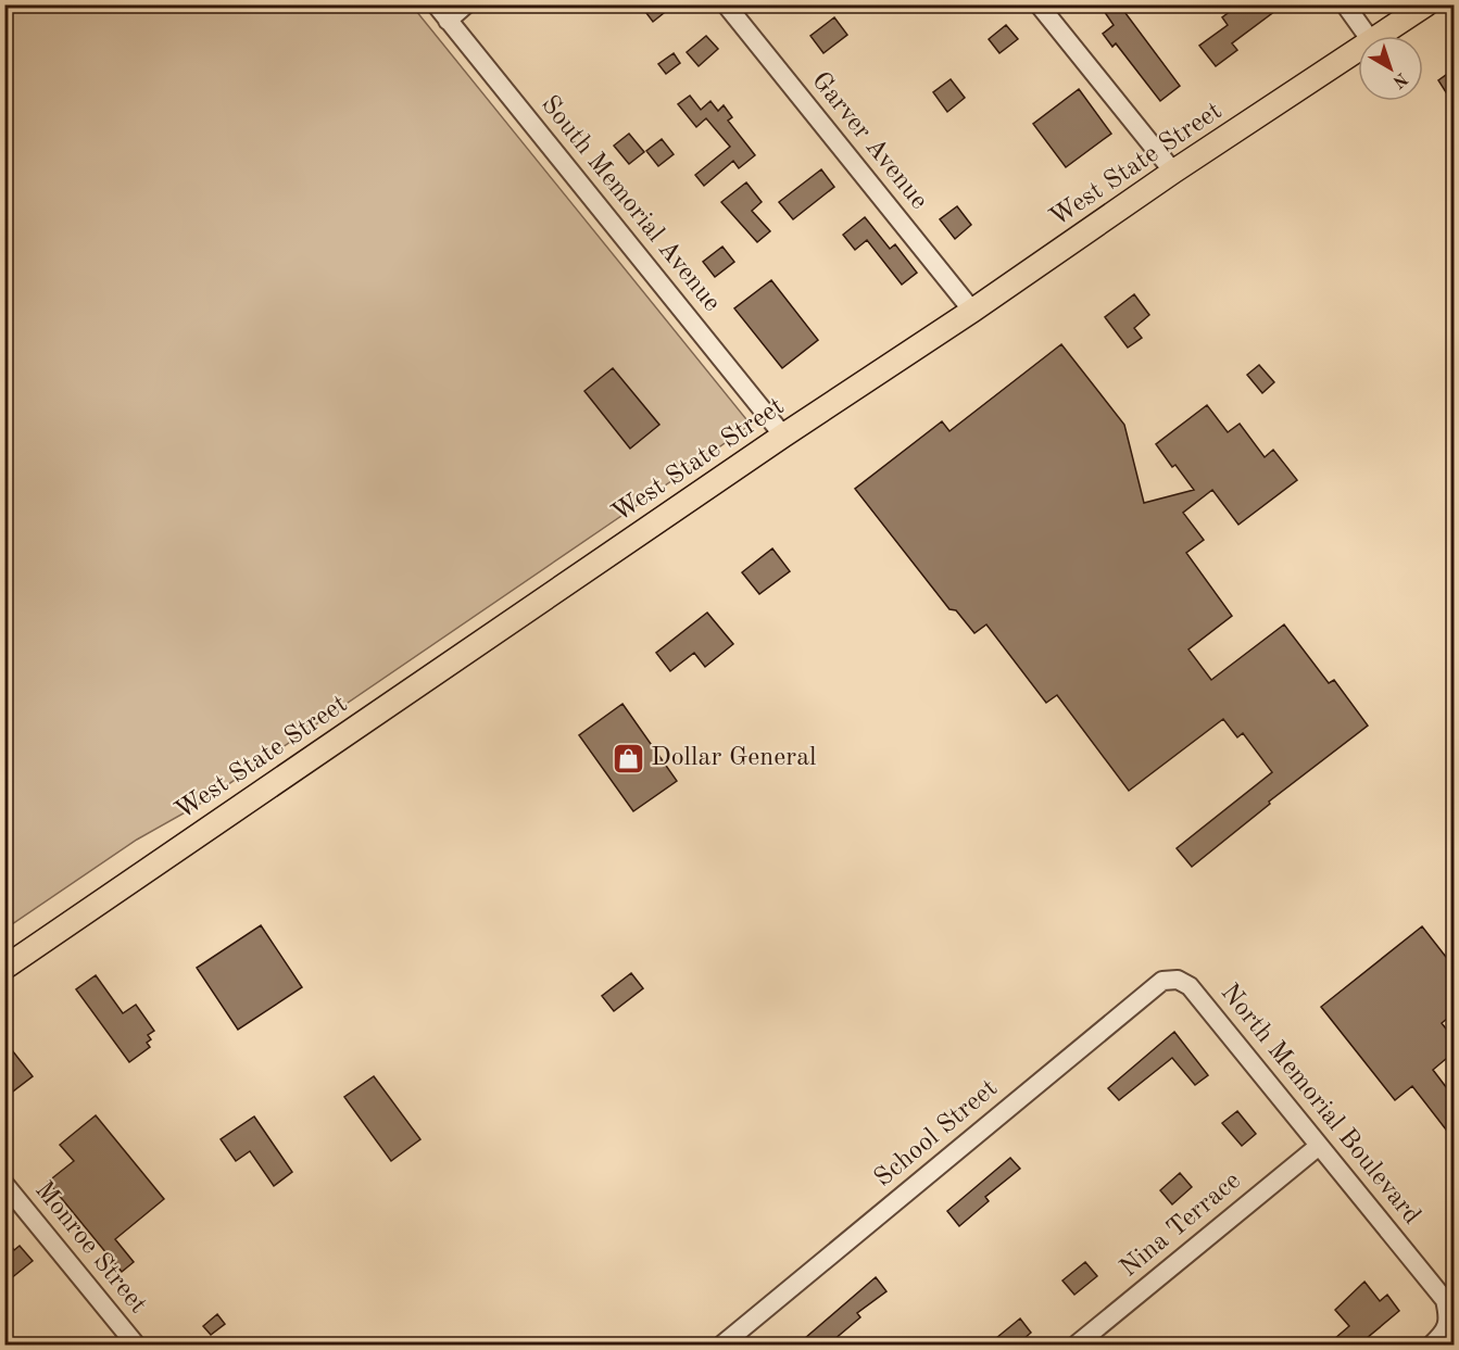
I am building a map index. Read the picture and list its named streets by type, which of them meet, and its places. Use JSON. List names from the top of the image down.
{
  "streets": {
    "main road": ["West State Street"],
    "street": [
      "Garver Avenue",
      "South Memorial Avenue",
      "North Memorial Boulevard",
      "School Street",
      "Nina Terrace",
      "Monroe Street"
    ]
  },
  "crossings": [
    ["Garver Avenue", "West State Street"],
    ["West State Street", "South Memorial Avenue"],
    ["North Memorial Boulevard", "School Street"],
    ["North Memorial Boulevard", "Nina Terrace"]
  ],
  "places": {
    "shop": ["Dollar General"]
  },
  "north": "bottom right"
}
